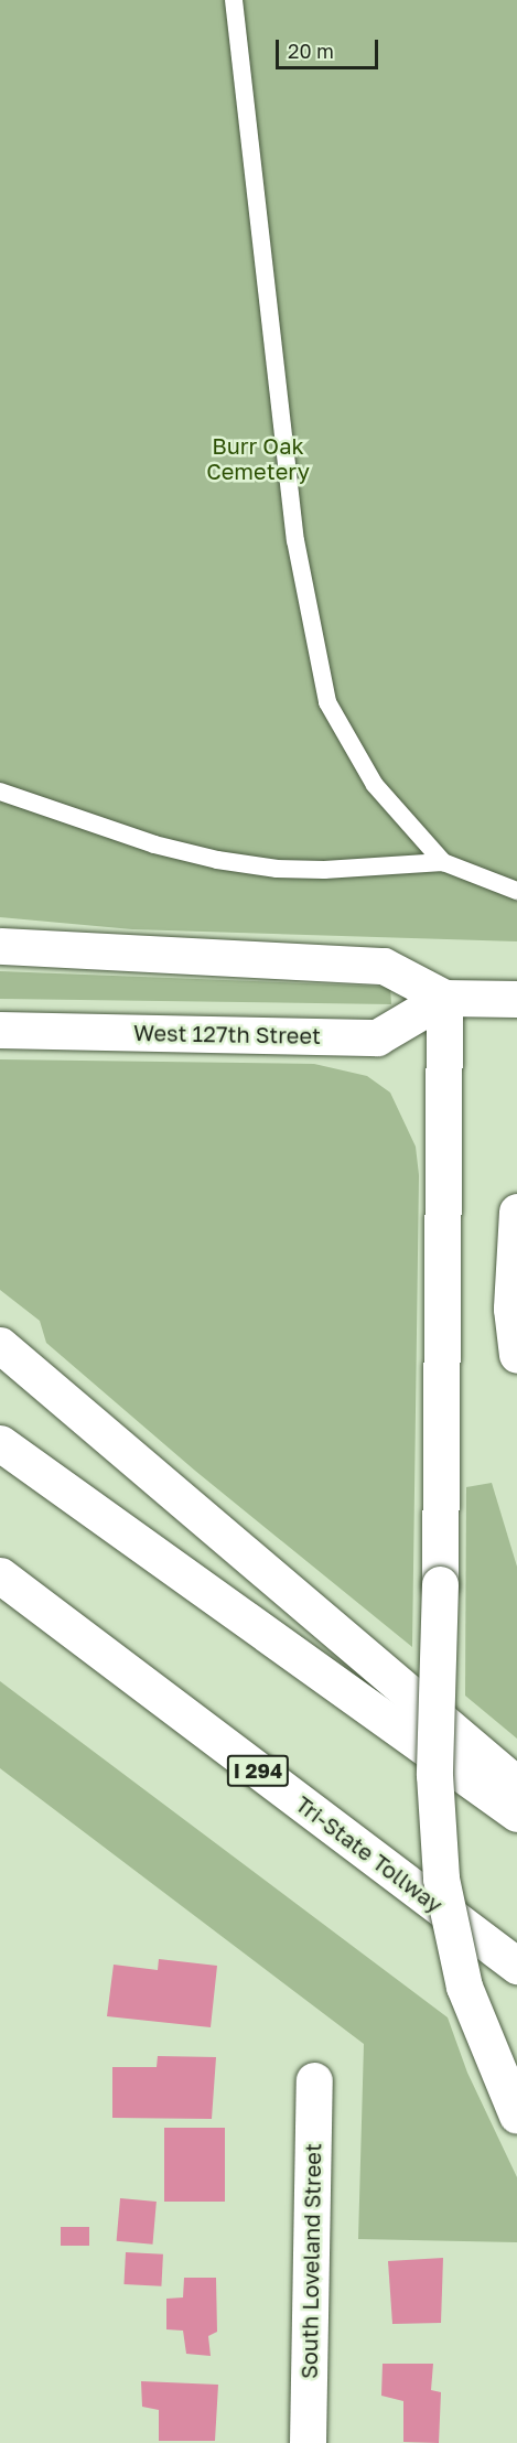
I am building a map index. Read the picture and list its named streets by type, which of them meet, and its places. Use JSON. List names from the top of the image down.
{
  "streets": {
    "main road": [
      "West 127th Street",
      "I 294",
      "Tri-State Tollway",
      "South Loveland Street"
    ]
  },
  "parks": ["Burr Oak Cemetery"],
  "scale_bar": "20 m"
}
